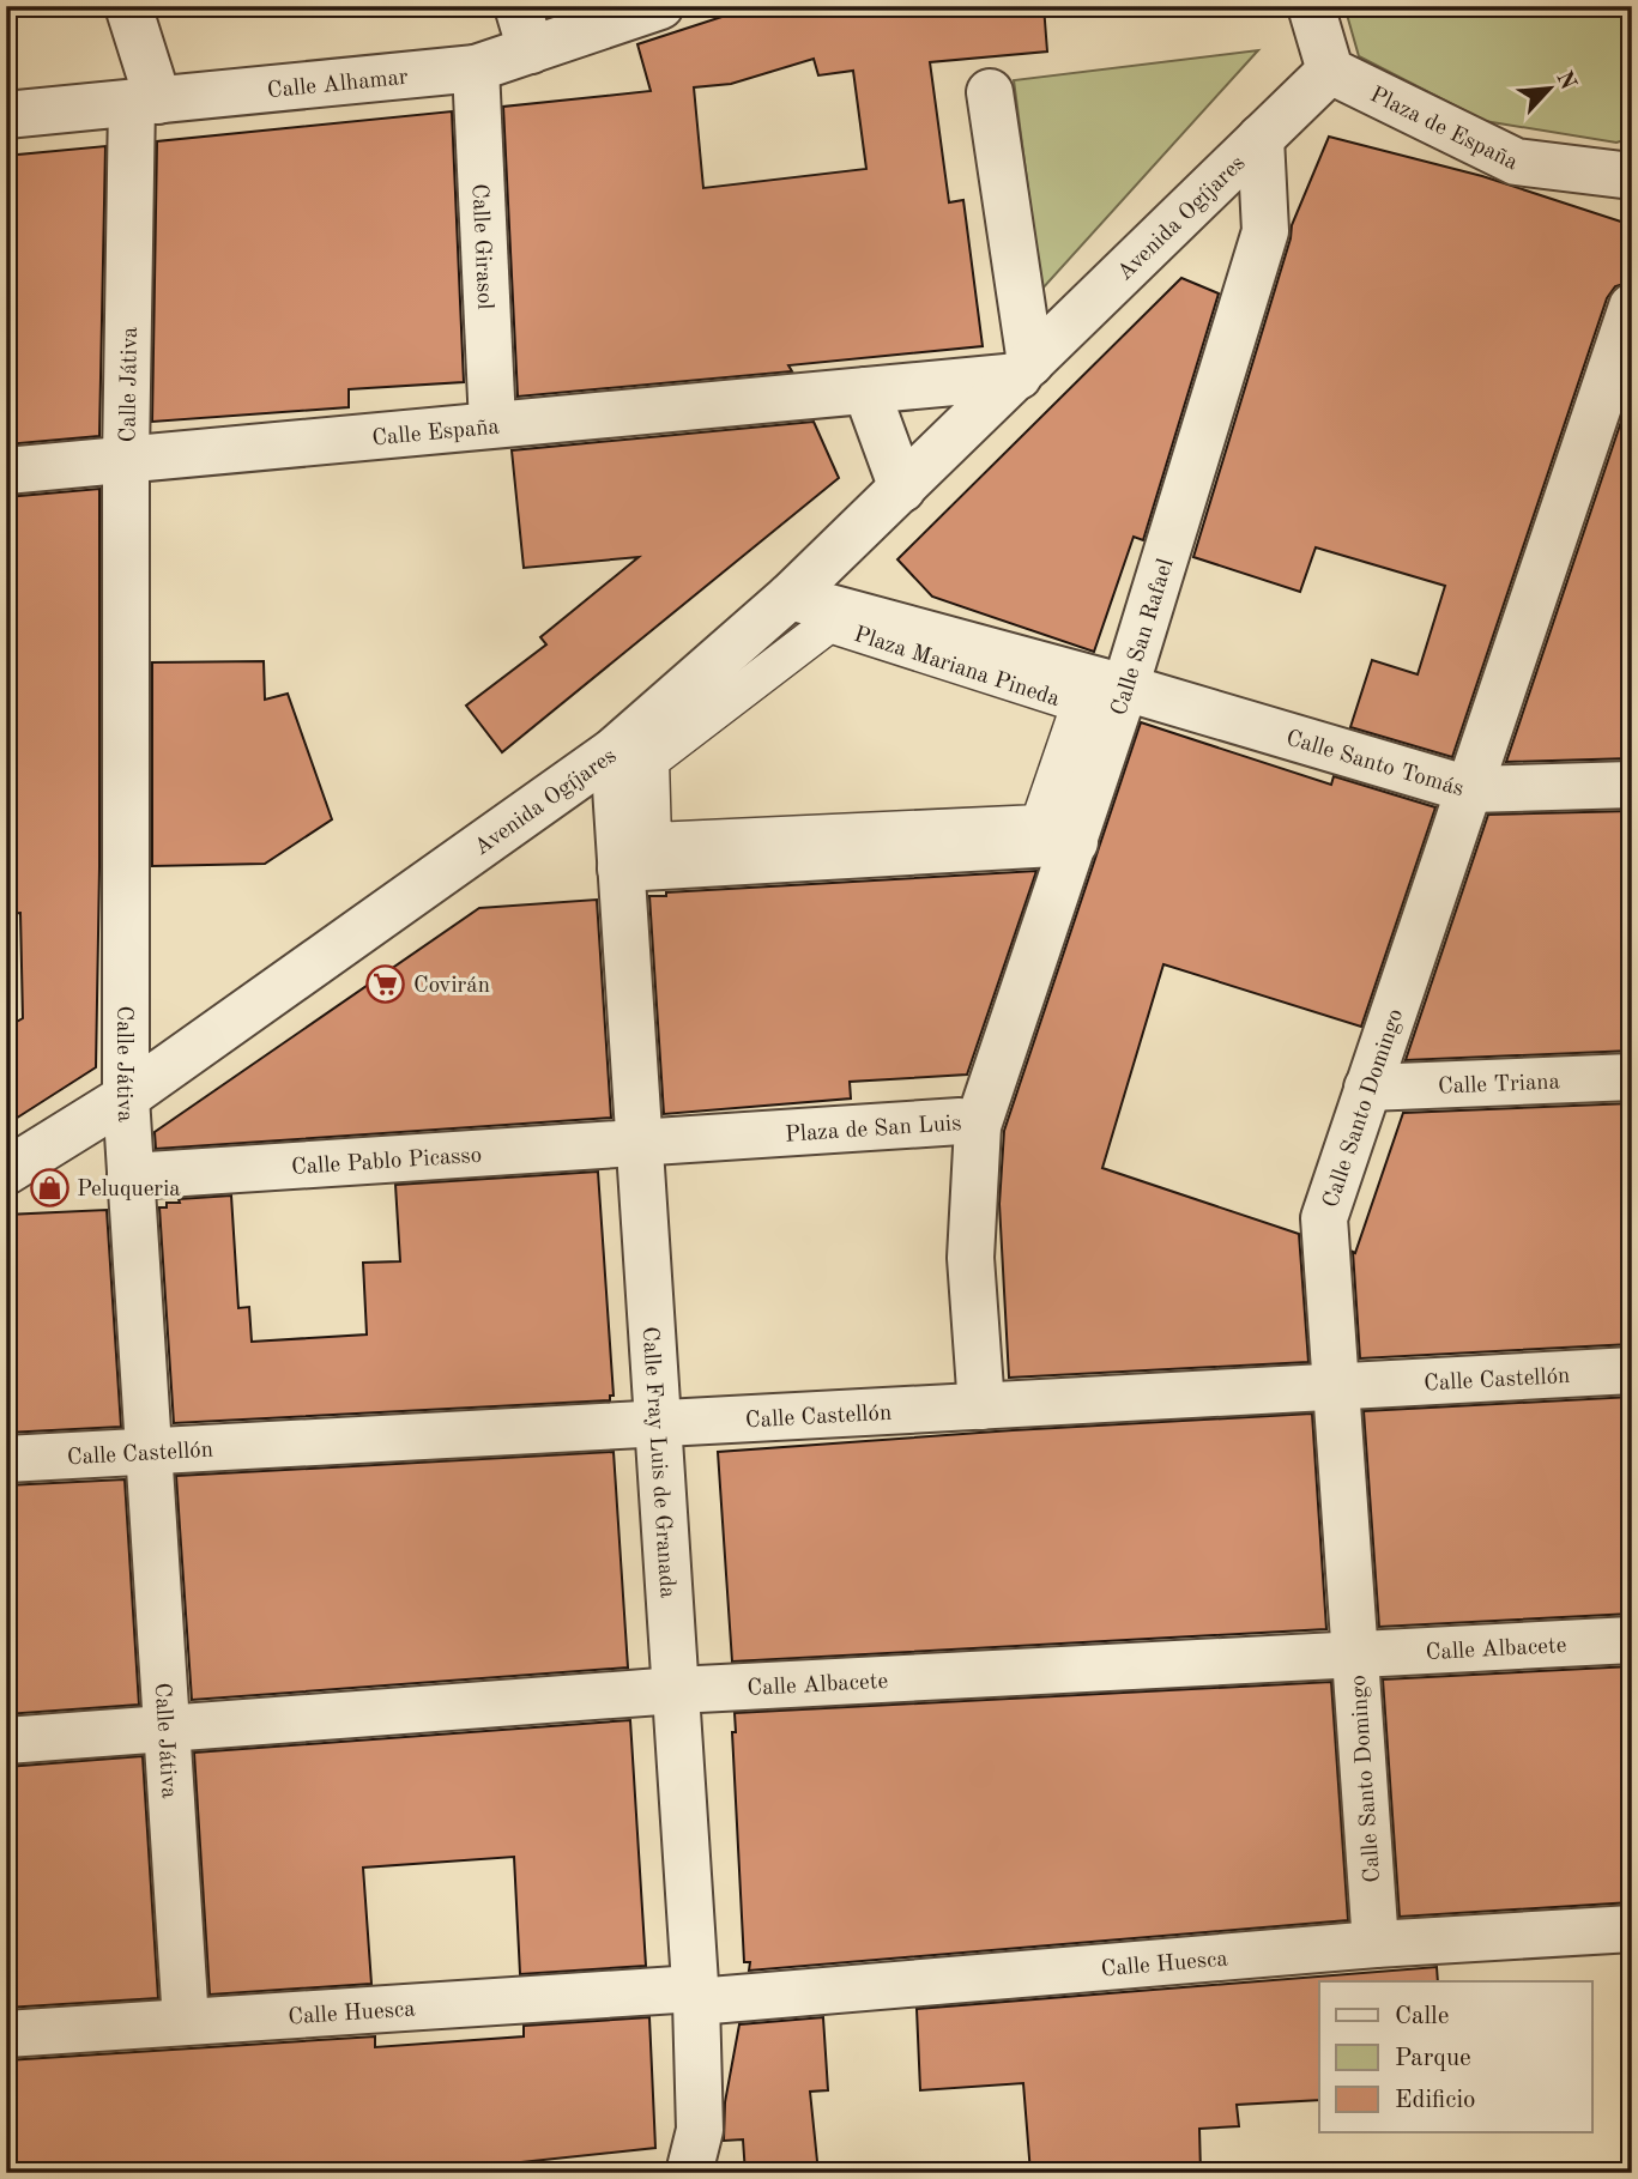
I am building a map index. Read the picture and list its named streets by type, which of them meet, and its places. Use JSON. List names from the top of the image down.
{
  "streets": {
    "street": [
      "Calle Alhamar",
      "Plaza de España",
      "Avenida Ogíjares",
      "Calle Girasol",
      "Calle Játiva",
      "Calle España",
      "Calle San Rafael",
      "Plaza Mariana Pineda",
      "Calle Santo Tomás",
      "Calle Triana",
      "Calle Santo Domingo",
      "Plaza de San Luis",
      "Calle Pablo Picasso",
      "Calle Castellón",
      "Calle Fray Luis de Granada",
      "Calle Albacete",
      "Calle Huesca"
    ]
  },
  "crossings": [
    ["Calle Alhamar", "Calle Girasol"],
    ["Calle Alhamar", "Calle Játiva"],
    ["Plaza de España", "Avenida Ogíjares"],
    ["Avenida Ogíjares", "Calle Játiva"],
    ["Avenida Ogíjares", "Calle España"],
    ["Avenida Ogíjares", "Calle San Rafael"],
    ["Avenida Ogíjares", "Plaza Mariana Pineda"],
    ["Avenida Ogíjares", "Calle Fray Luis de Granada"],
    ["Calle Girasol", "Calle España"],
    ["Calle Játiva", "Calle España"],
    ["Calle Játiva", "Calle Pablo Picasso"],
    ["Calle Játiva", "Calle Castellón"],
    ["Calle Játiva", "Calle Albacete"],
    ["Calle Játiva", "Calle Huesca"],
    ["Calle San Rafael", "Plaza Mariana Pineda"],
    ["Calle San Rafael", "Calle Santo Tomás"],
    ["Calle San Rafael", "Plaza de San Luis"],
    ["Plaza Mariana Pineda", "Calle Santo Tomás"],
    ["Plaza Mariana Pineda", "Calle Fray Luis de Granada"],
    ["Calle Santo Tomás", "Calle Santo Domingo"],
    ["Calle Triana", "Calle Santo Domingo"],
    ["Calle Santo Domingo", "Calle Castellón"],
    ["Calle Santo Domingo", "Calle Albacete"],
    ["Calle Santo Domingo", "Calle Huesca"],
    ["Plaza de San Luis", "Calle Pablo Picasso"],
    ["Plaza de San Luis", "Calle Castellón"],
    ["Plaza de San Luis", "Calle Fray Luis de Granada"],
    ["Calle Pablo Picasso", "Calle Fray Luis de Granada"],
    ["Calle Castellón", "Calle Fray Luis de Granada"],
    ["Calle Fray Luis de Granada", "Calle Albacete"],
    ["Calle Fray Luis de Granada", "Calle Huesca"]
  ],
  "places": {
    "supermarket": ["Covirán"],
    "shop": ["Peluqueria"]
  },
  "legend": ["Calle", "Parque", "Edificio"],
  "north": "top right"
}
